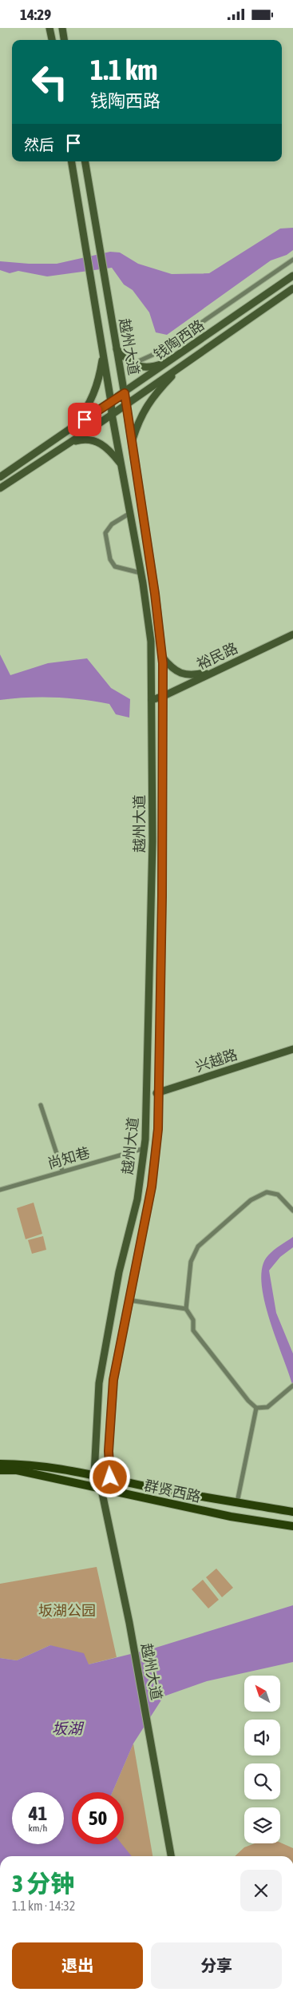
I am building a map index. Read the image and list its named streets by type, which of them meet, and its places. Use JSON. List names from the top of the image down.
{
  "streets": {
    "main road": [
      "钱陶西路",
      "越州大道",
      "裕民路",
      "兴越路",
      "群贤西路"
    ],
    "street": ["尚知巷"]
  },
  "crossings": [
    ["钱陶西路", "越州大道"],
    ["越州大道", "裕民路"],
    ["越州大道", "兴越路"],
    ["越州大道", "尚知巷"],
    ["越州大道", "群贤西路"]
  ],
  "water": ["坂湖"],
  "parks": ["坂湖公园"],
  "north": "top left",
  "page": {
    "status": "14:29",
    "turn": ["1.1 km", "钱陶西路"],
    "then": "然后",
    "speed": "41 km/h",
    "limit": "50",
    "heading": ["3 分钟", "1.1 km · 14:32"],
    "buttons": ["退出", "分享"]
  }
}
